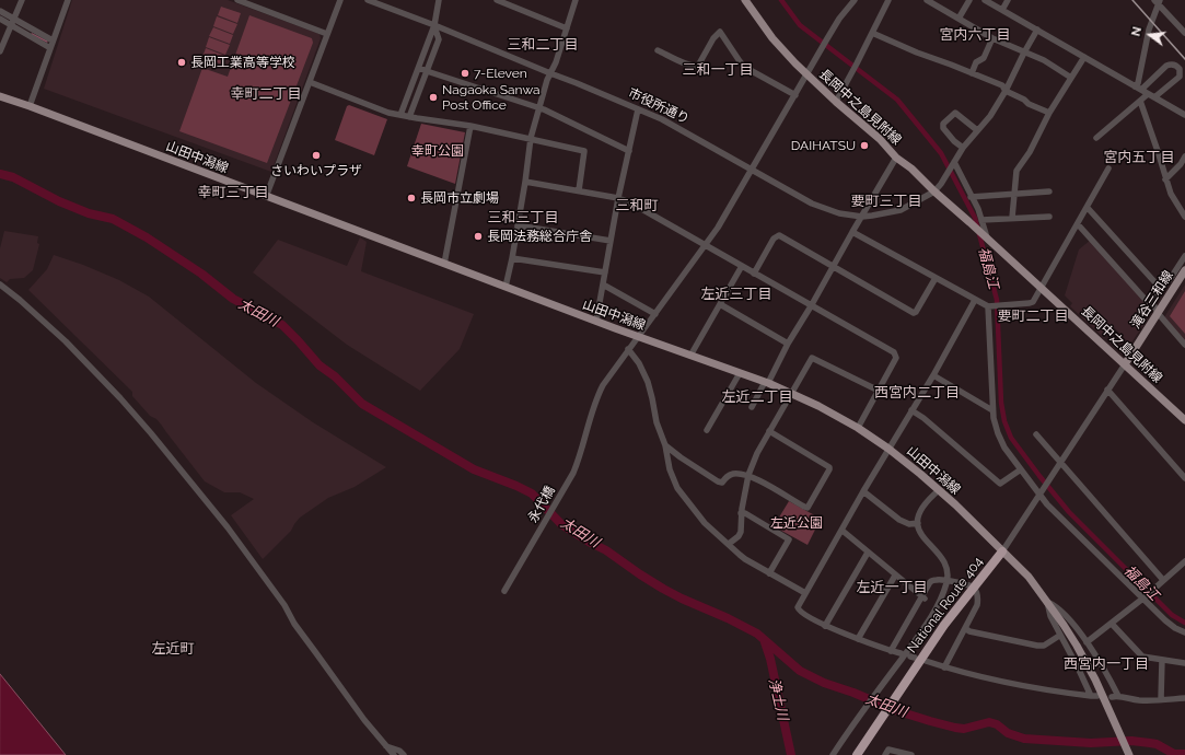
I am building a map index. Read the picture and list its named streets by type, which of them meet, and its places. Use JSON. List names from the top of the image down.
{
  "streets": {
    "highway": ["National Route 404"],
    "main road": ["長岡中之島見附線", "山田中潟線", "滝谷三和線"],
    "street": ["市役所通り", "永代橋"]
  },
  "crossings": [
    ["市役所通り", "長岡中之島見附線"],
    ["市役所通り", "永代橋"],
    ["長岡中之島見附線", "滝谷三和線"],
    ["長岡中之島見附線", "永代橋"],
    ["山田中潟線", "永代橋"],
    ["山田中潟線", "National Route 404"]
  ],
  "districts": [
    "宮内六丁目",
    "三和二丁目",
    "三和一丁目",
    "幸町二丁目",
    "宮内五丁目",
    "幸町三丁目",
    "要町三丁目",
    "三和町",
    "三和三丁目",
    "左近三丁目",
    "要町二丁目",
    "西宮内二丁目",
    "左近二丁目",
    "左近一丁目",
    "左近町",
    "西宮内一丁目"
  ],
  "water": ["福島江", "太田川", "浄土川"],
  "parks": ["幸町公園", "左近公園"],
  "places": [
    "長岡工業高等学校",
    "7-Eleven",
    "Nagaoka Sanwa Post Office",
    "DAIHATSU",
    "さいわいプラザ",
    "長岡市立劇場",
    "長岡法務総合庁舎"
  ],
  "north": "left"
}
